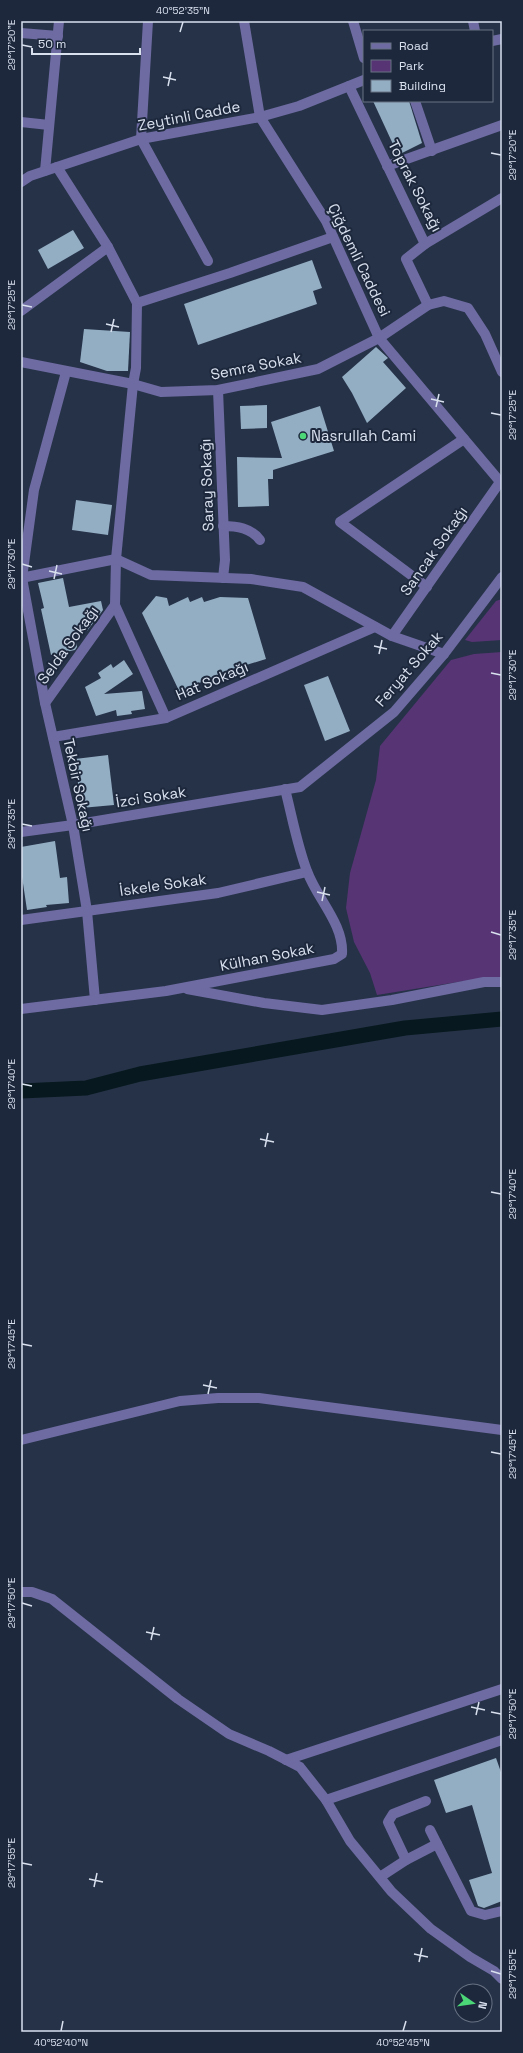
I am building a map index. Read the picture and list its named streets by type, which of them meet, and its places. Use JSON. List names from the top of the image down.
{
  "streets": {
    "street": [
      "Zeytinli Cadde",
      "Toprak Sokağı",
      "Çiğdemli Caddesi",
      "Semra Sokak",
      "Saray Sokağı",
      "Sancak Sokağı",
      "Selda Sokağı",
      "Feryat Sokak",
      "Hat Sokağı",
      "Tekbir Sokağı",
      "İzci Sokak",
      "İskele Sokak",
      "Külhan Sokak"
    ]
  },
  "crossings": [
    ["Zeytinli Cadde", "Toprak Sokağı"],
    ["Zeytinli Cadde", "Çiğdemli Caddesi"],
    ["Çiğdemli Caddesi", "Semra Sokak"],
    ["Çiğdemli Caddesi", "Sancak Sokağı"],
    ["Semra Sokak", "Saray Sokağı"],
    ["Semra Sokak", "Tekbir Sokağı"],
    ["Selda Sokağı", "Tekbir Sokağı"],
    ["Feryat Sokak", "İzci Sokak"],
    ["Feryat Sokak", "Külhan Sokak"],
    ["Hat Sokağı", "Tekbir Sokağı"],
    ["Tekbir Sokağı", "İzci Sokak"],
    ["Tekbir Sokağı", "İskele Sokak"],
    ["Tekbir Sokağı", "Külhan Sokak"],
    ["İzci Sokak", "Külhan Sokak"],
    ["İskele Sokak", "Külhan Sokak"]
  ],
  "places": ["Nasrullah Cami"],
  "legend": ["Road", "Park", "Building"],
  "scale_bar": "50 m",
  "north": "right",
  "coordinates": [
    "40°52'35\"N",
    "29°17'20\"E",
    "29°17'25\"E",
    "29°17'30\"E",
    "29°17'35\"E",
    "29°17'40\"E",
    "29°17'45\"E",
    "29°17'50\"E",
    "29°17'55\"E",
    "40°52'40\"N",
    "40°52'45\"N"
  ]
}
